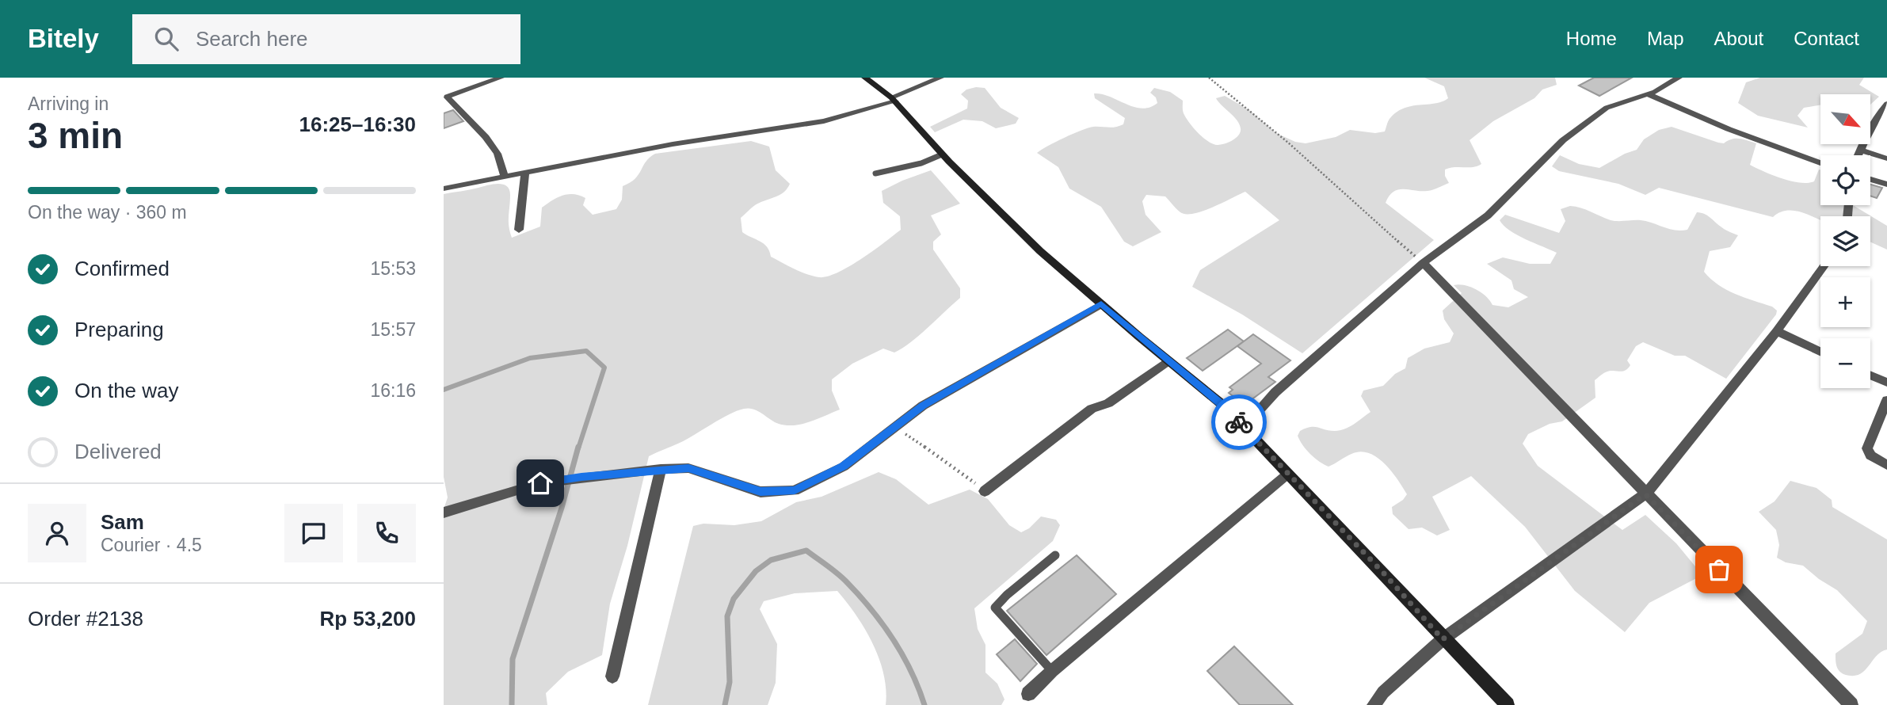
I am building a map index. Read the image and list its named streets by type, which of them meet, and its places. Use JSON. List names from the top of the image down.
{
  "north": "bottom right",
  "page": {
    "header": "Bitely",
    "search": "Search here",
    "nav": [
      "Home",
      "Map",
      "About",
      "Contact"
    ],
    "heading": ["3 min", "Arriving in", "16:25–16:30"],
    "panel": [
      "Sam",
      "Courier · 4.5",
      "Order #2138",
      "Rp 53,200"
    ],
    "map_buttons": ["+", "−"],
    "bar": "On the way · 360 m",
    "list": [
      ["Confirmed", "15:53"],
      ["Preparing", "15:57"],
      ["On the way", "16:16"],
      "Delivered"
    ]
  }
}
